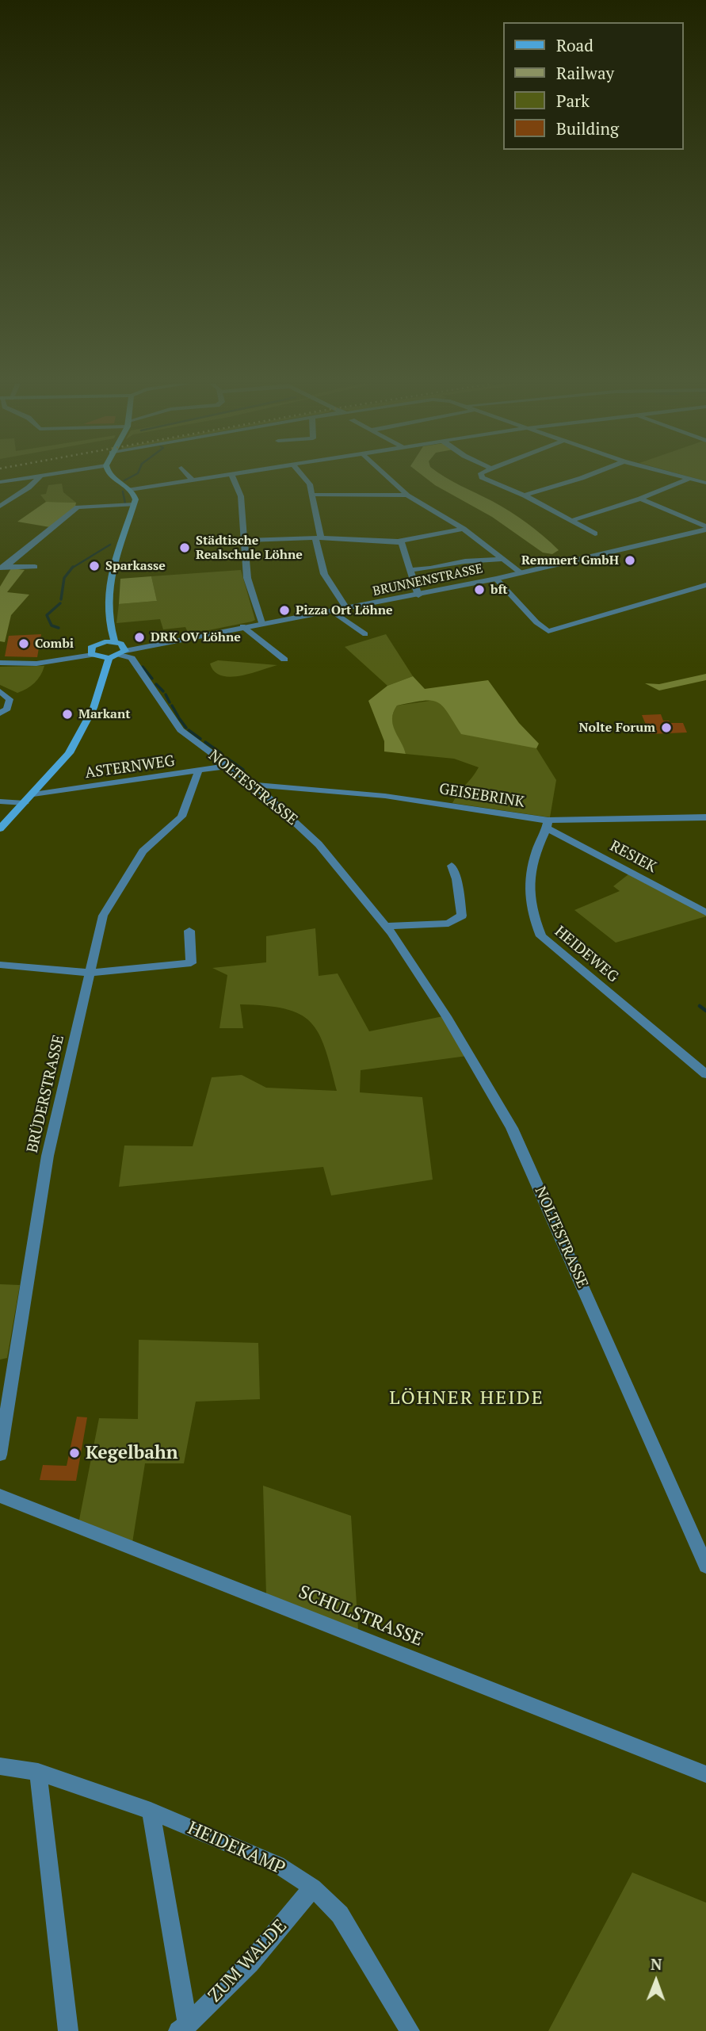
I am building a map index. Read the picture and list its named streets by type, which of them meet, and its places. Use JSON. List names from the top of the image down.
{
  "streets": {
    "street": [
      "BRUNNENSTRASSE",
      "ASTERNWEG",
      "NOLTESTRASSE",
      "GEISEBRINK",
      "RESIEK",
      "HEIDEWEG",
      "BRÜDERSTRASSE",
      "SCHULSTRASSE",
      "HEIDEKAMP",
      "ZUM WALDE"
    ]
  },
  "crossings": [
    ["BRUNNENSTRASSE", "NOLTESTRASSE"],
    ["ASTERNWEG", "NOLTESTRASSE"],
    ["ASTERNWEG", "BRÜDERSTRASSE"],
    ["NOLTESTRASSE", "GEISEBRINK"],
    ["GEISEBRINK", "RESIEK"],
    ["GEISEBRINK", "HEIDEWEG"],
    ["RESIEK", "HEIDEWEG"],
    ["HEIDEKAMP", "ZUM WALDE"]
  ],
  "districts": ["LÖHNER HEIDE"],
  "places": [
    "Städtische Realschule Löhne",
    "Remmert GmbH",
    "Sparkasse",
    "bft",
    "Pizza Ort Löhne",
    "DRK OV Löhne",
    "Combi",
    "Markant",
    "Nolte Forum",
    "Kegelbahn"
  ],
  "legend": [
    "Road",
    "Railway",
    "Park",
    "Building"
  ],
  "north": "top"
}
